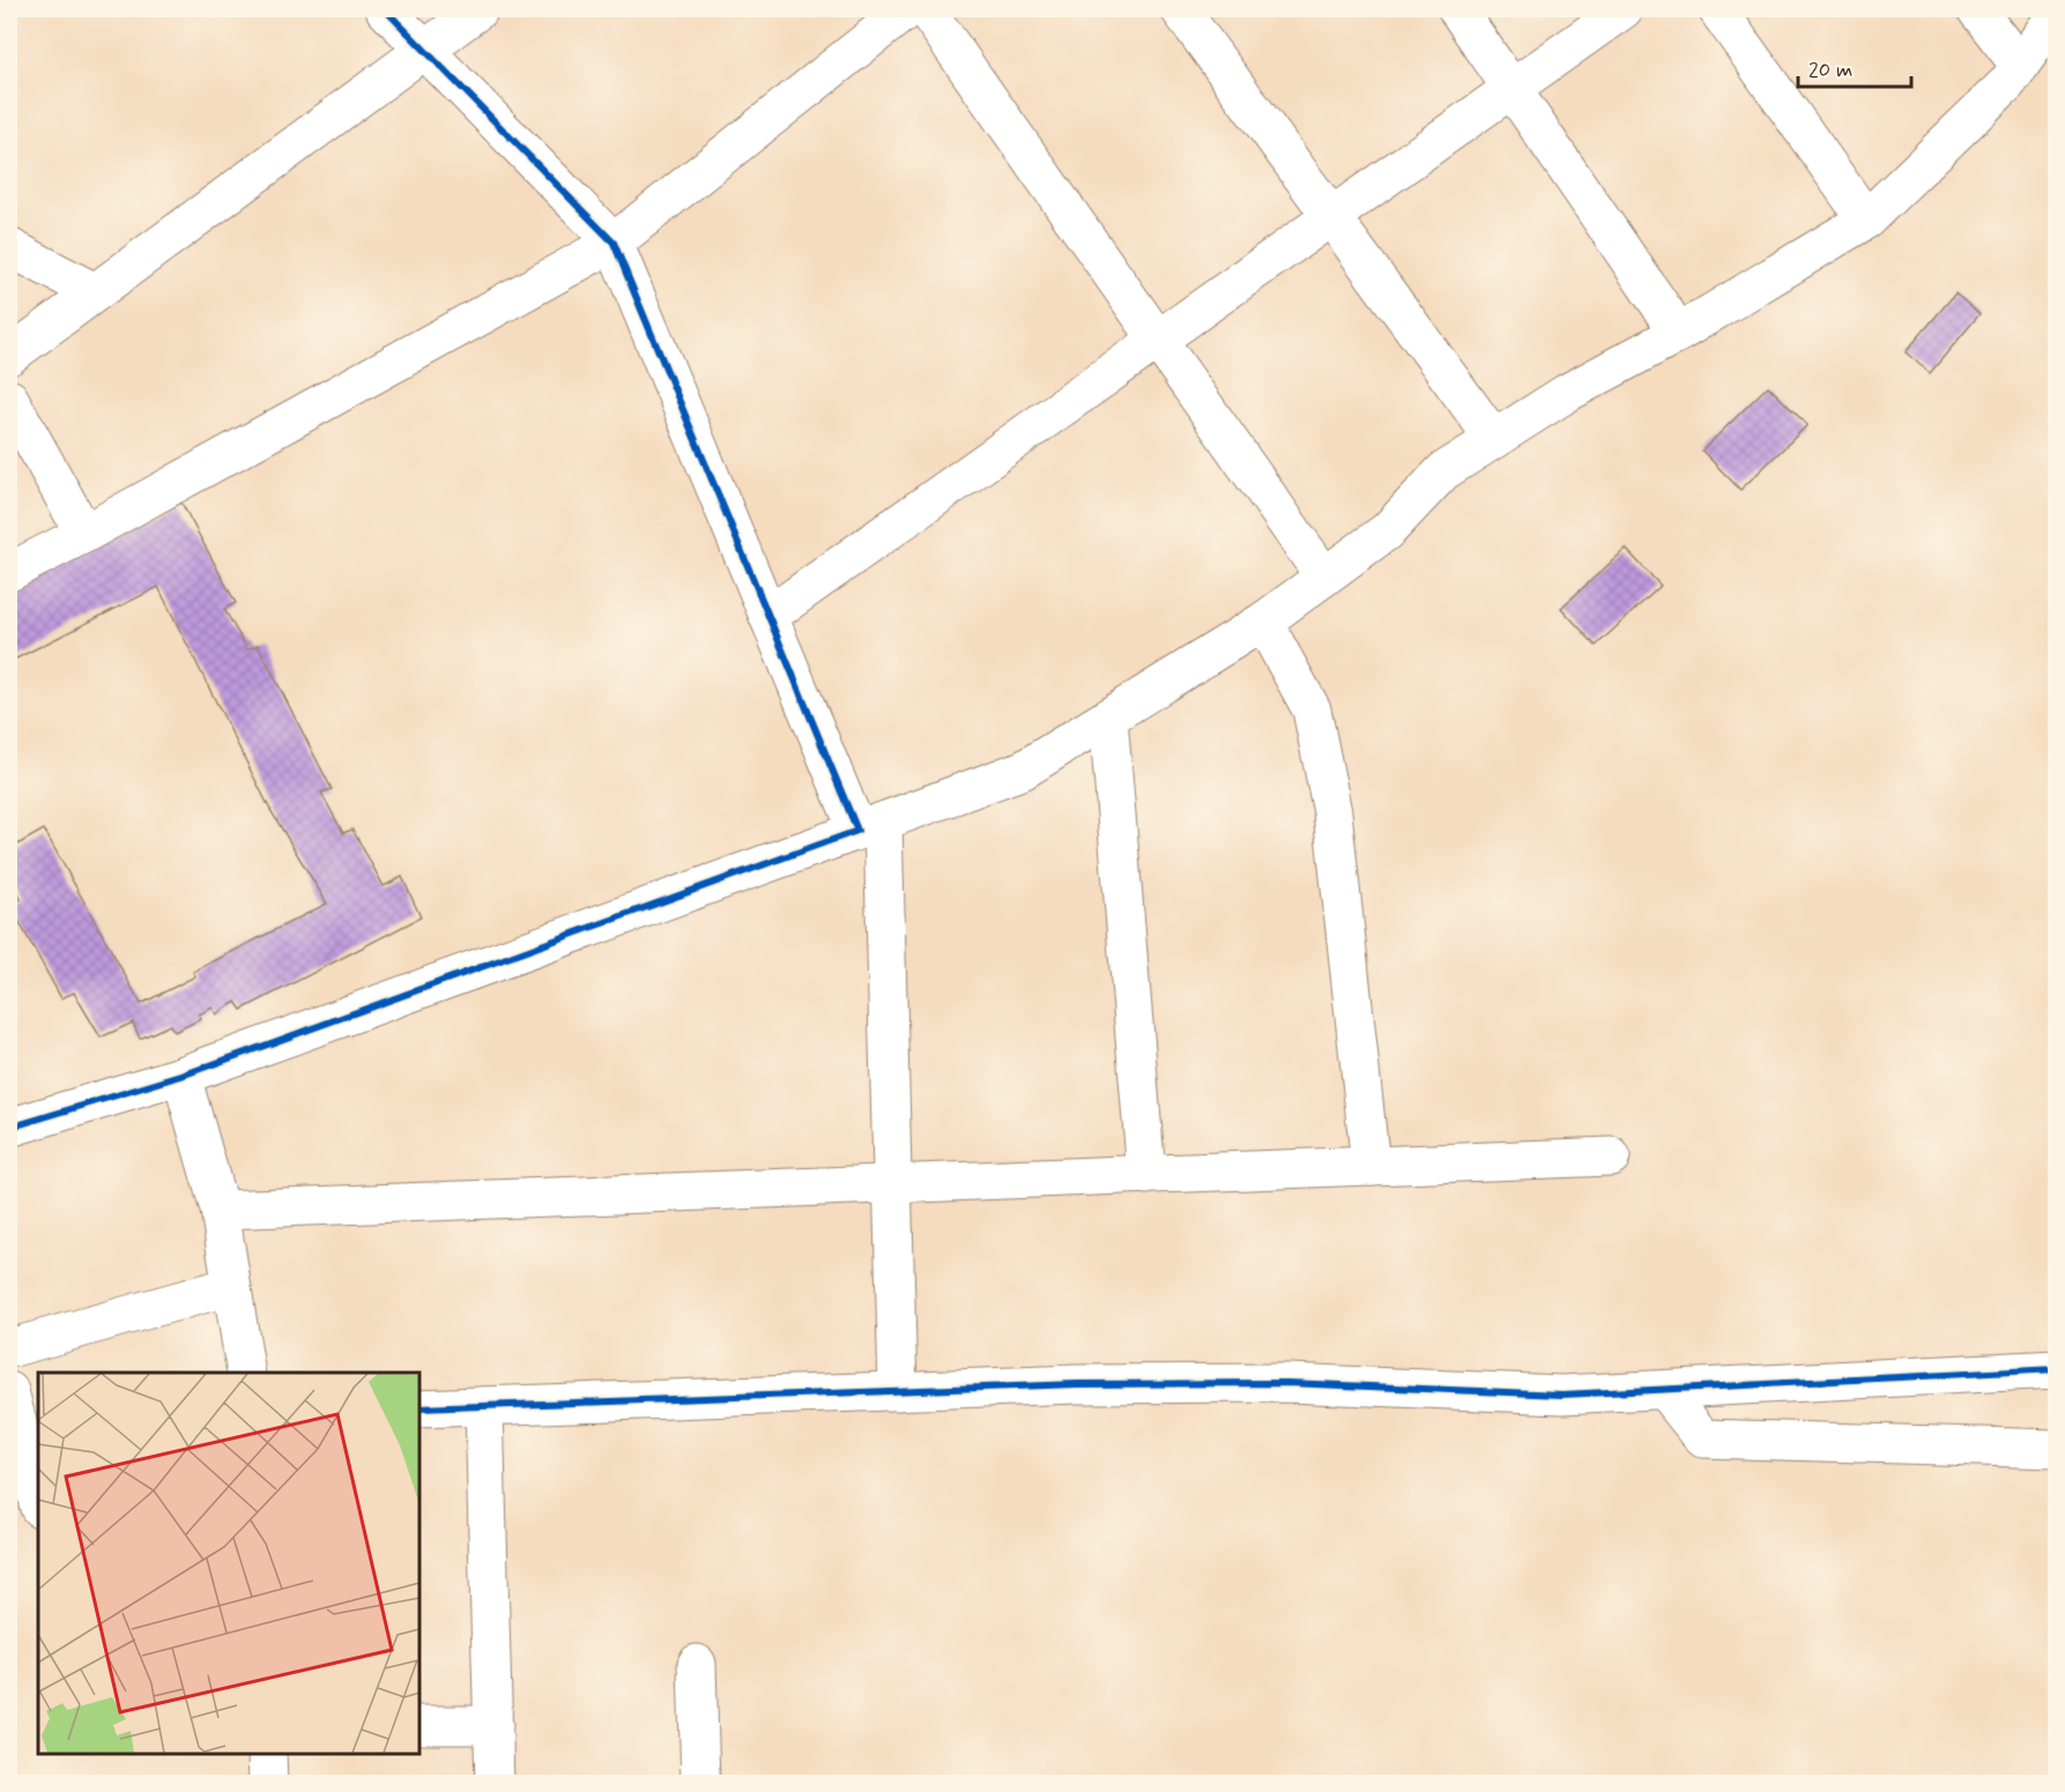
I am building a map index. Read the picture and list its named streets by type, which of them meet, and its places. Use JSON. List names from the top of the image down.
{
  "scale_bar": "20 m"
}
